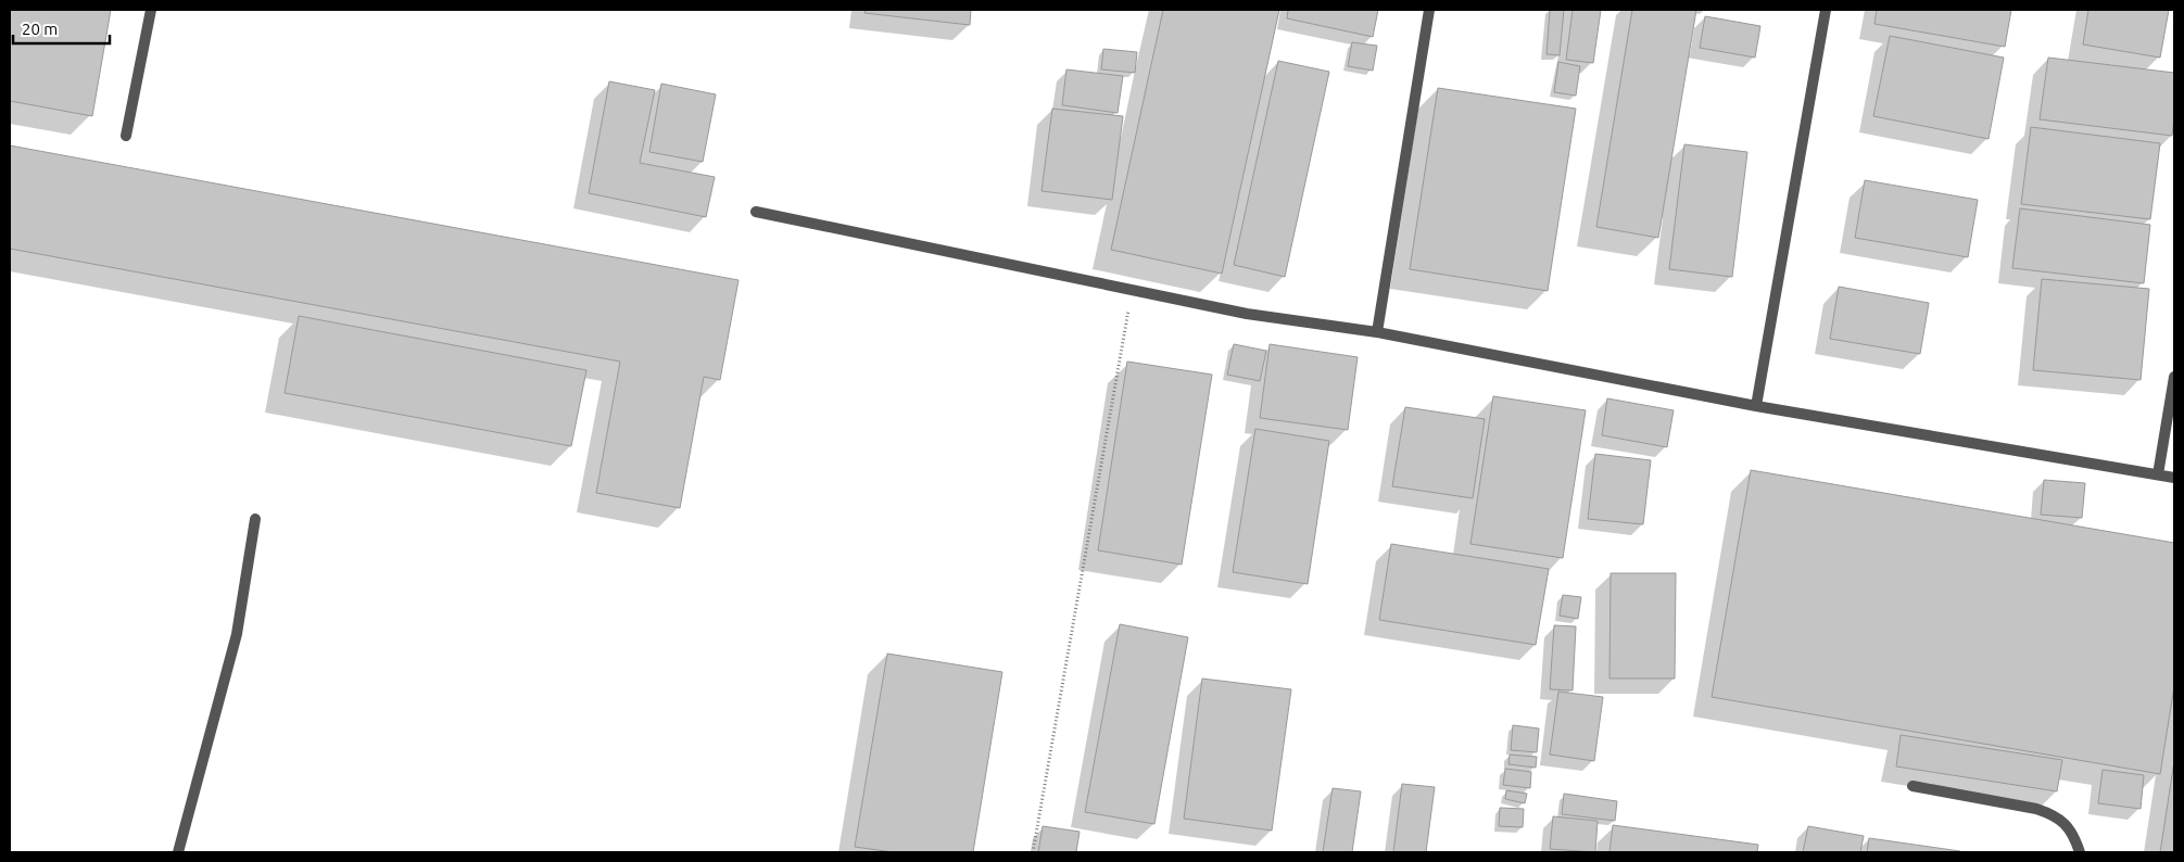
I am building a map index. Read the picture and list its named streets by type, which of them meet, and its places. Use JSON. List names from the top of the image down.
{
  "scale_bar": "20 m"
}
